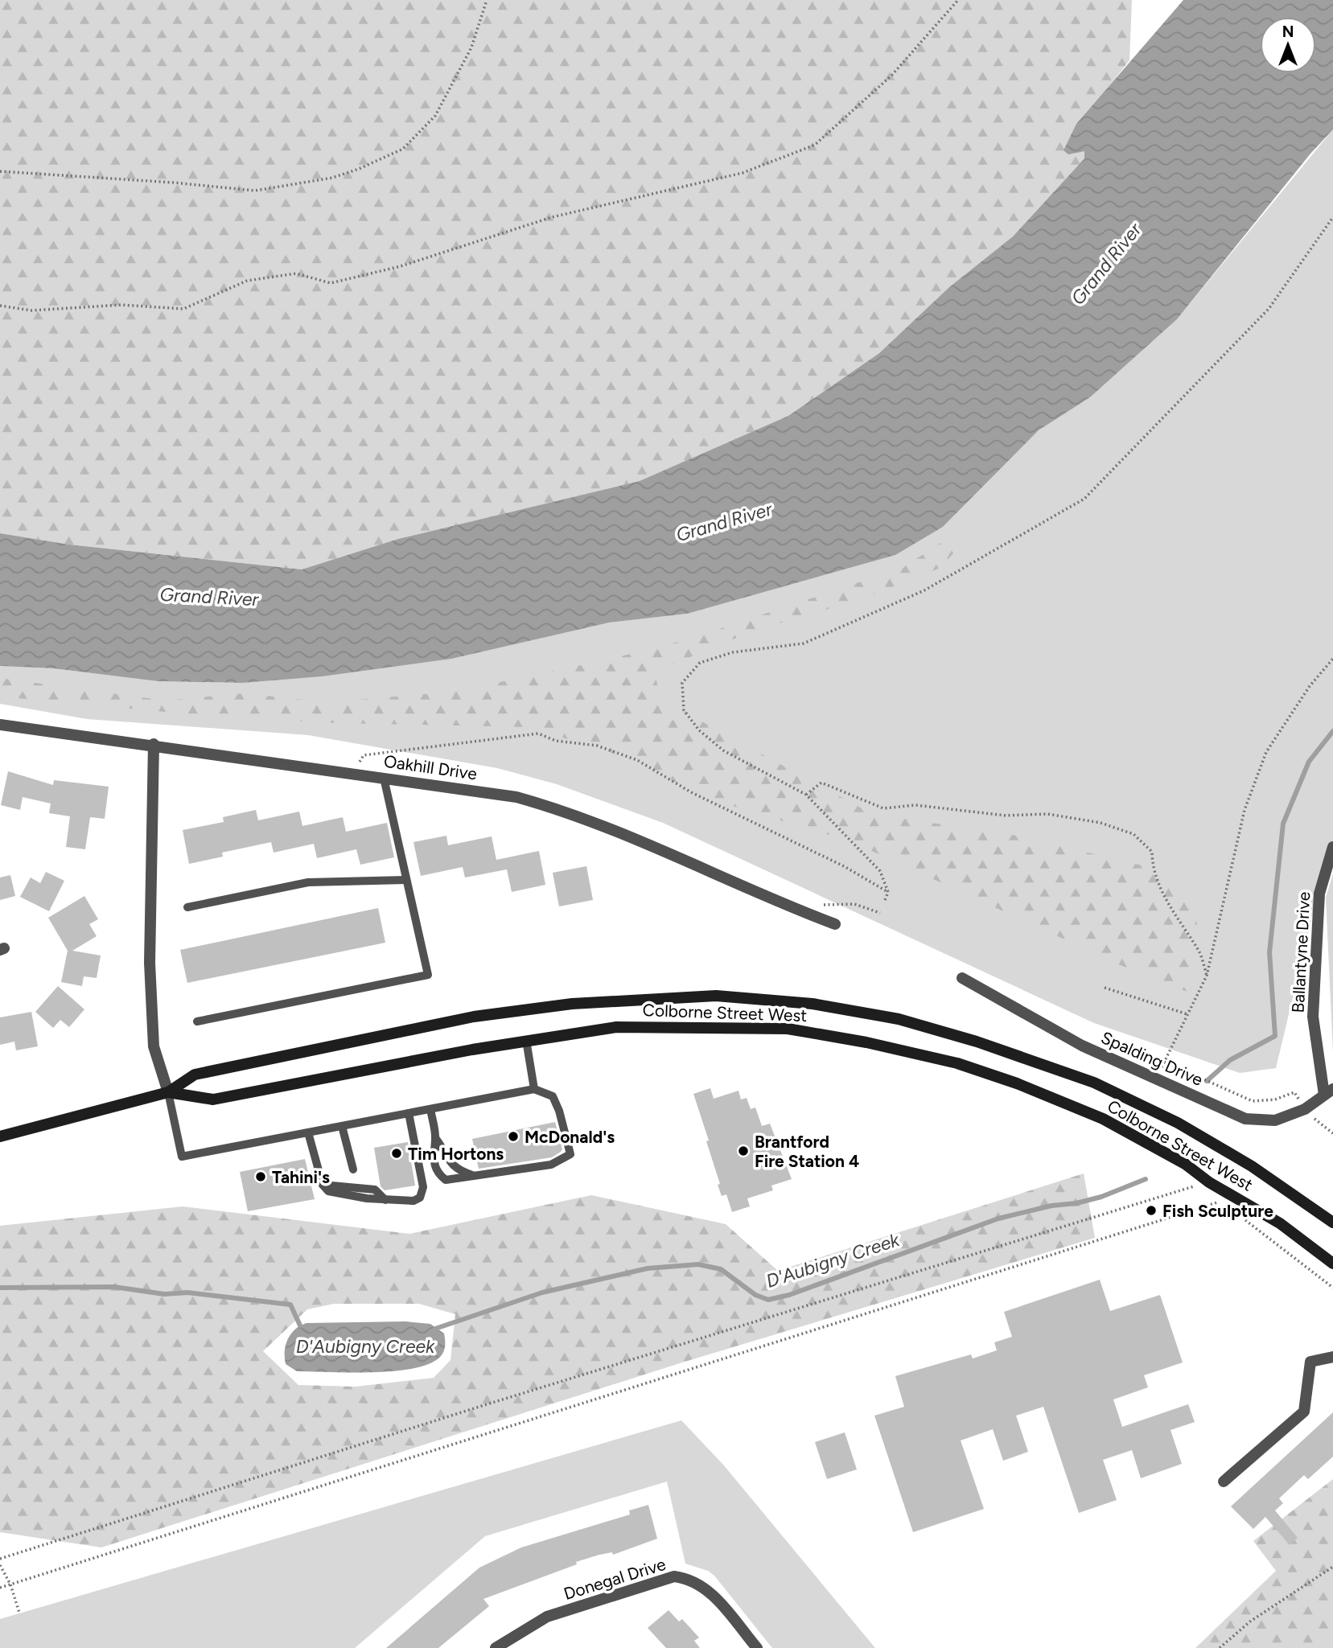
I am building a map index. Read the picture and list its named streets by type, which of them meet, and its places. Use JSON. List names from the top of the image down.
{
  "streets": {
    "main road": ["Colborne Street West"],
    "street": [
      "Oakhill Drive",
      "Ballantyne Drive",
      "Spalding Drive",
      "Donegal Drive"
    ]
  },
  "crossings": [
    ["Ballantyne Drive", "Spalding Drive"]
  ],
  "water": ["Grand River", "D'Aubigny Creek"],
  "places": [
    "McDonald's",
    "Brantford Fire Station 4",
    "Tim Hortons",
    "Tahini's",
    "Fish Sculpture"
  ],
  "north": "top"
}
